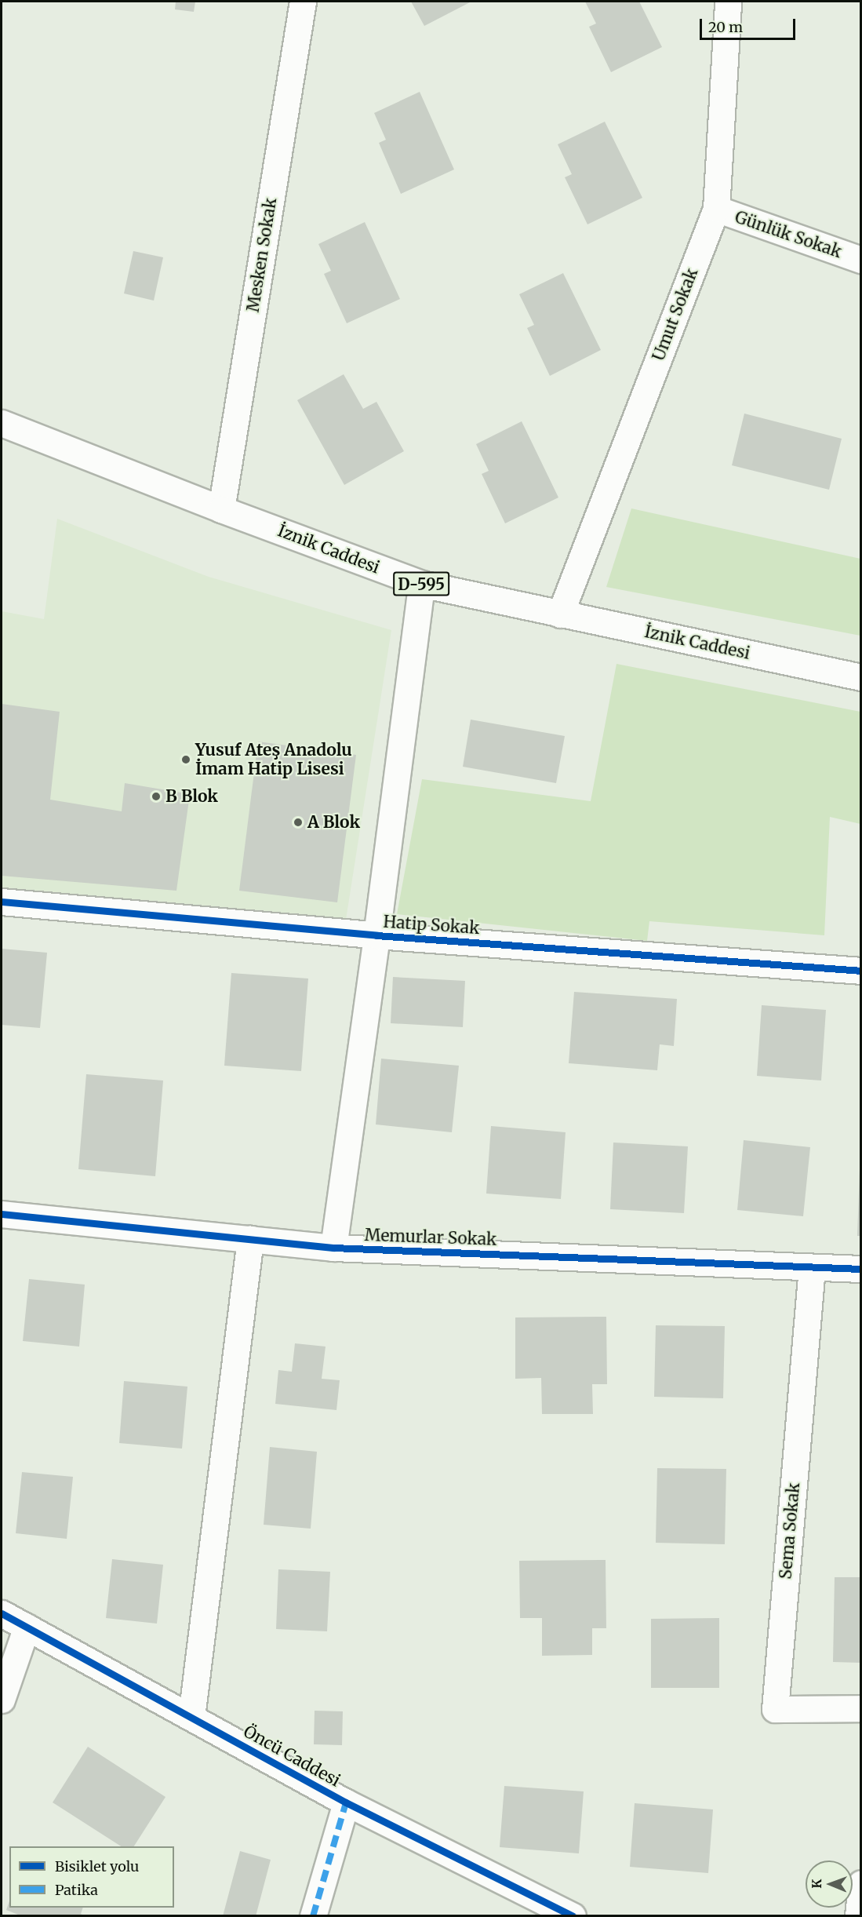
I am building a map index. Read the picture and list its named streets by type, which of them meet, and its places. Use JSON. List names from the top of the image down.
{
  "streets": {
    "street": [
      "Günlük Sokak",
      "Mesken Sokak",
      "Umut Sokak",
      "İznik Caddesi",
      "D-595",
      "Hatip Sokak",
      "Memurlar Sokak",
      "Sema Sokak",
      "Öncü Caddesi"
    ]
  },
  "crossings": [
    ["Günlük Sokak", "Umut Sokak"],
    ["Mesken Sokak", "İznik Caddesi"],
    ["Umut Sokak", "İznik Caddesi"],
    ["Memurlar Sokak", "Sema Sokak"]
  ],
  "places": ["Yusuf Ateş Anadolu İmam Hatip Lisesi", "B Blok", "A Blok"],
  "legend": ["Bisiklet yolu", "Patika"],
  "scale_bar": "20 m",
  "north": "left"
}
